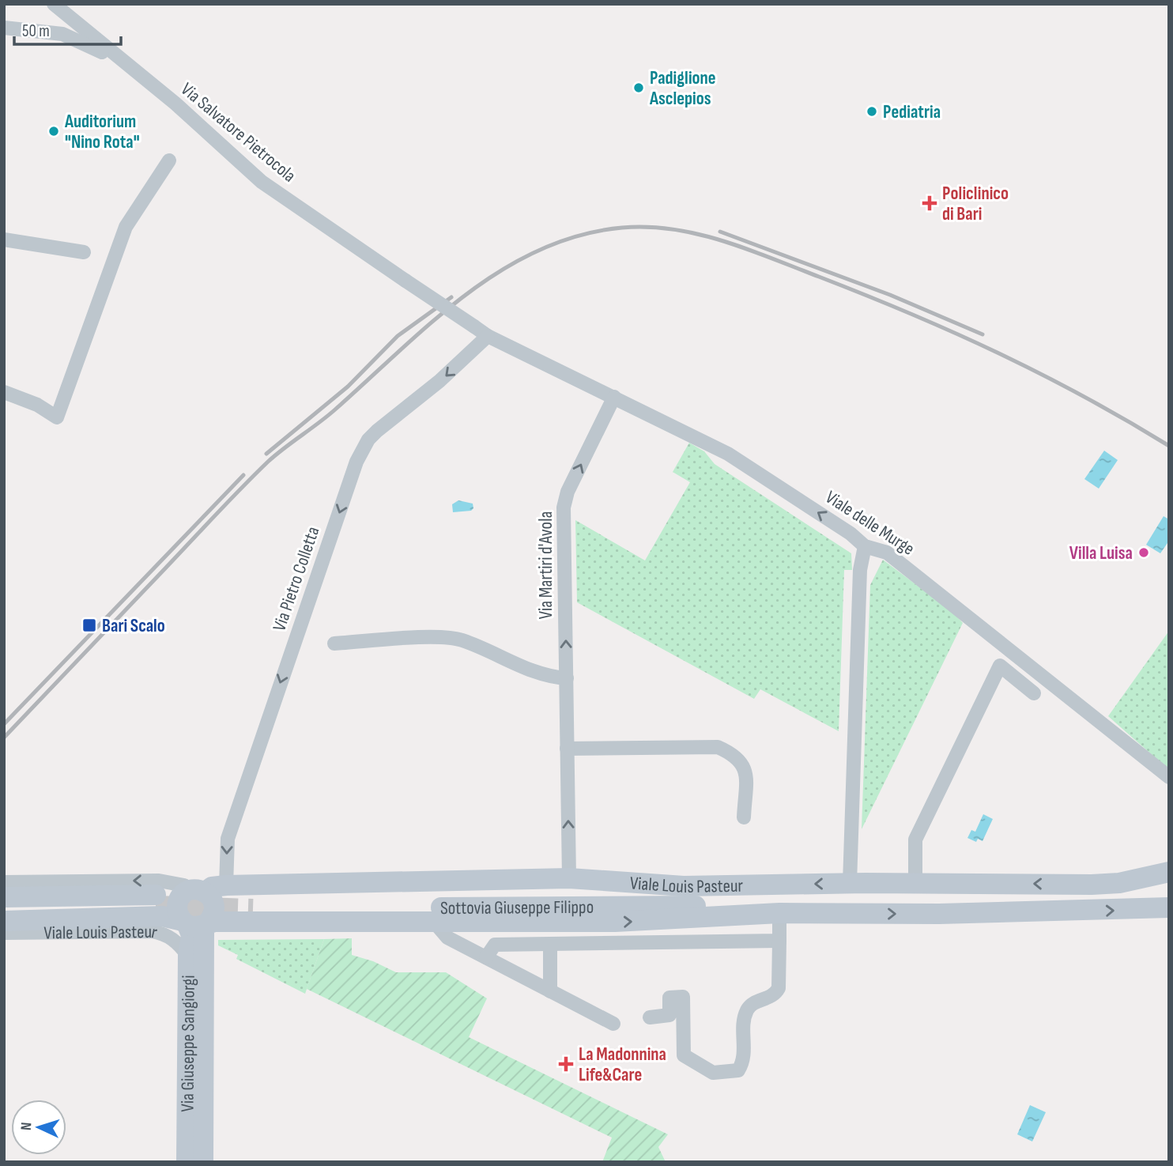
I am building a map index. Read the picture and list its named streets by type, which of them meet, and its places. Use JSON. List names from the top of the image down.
{
  "streets": {
    "main road": ["Viale Louis Pasteur", "Sottovia Giuseppe Filippo", "Via Giuseppe Sangiorgi"],
    "street": [
      "Via Salvatore Pietrocola",
      "Viale delle Murge",
      "Via Martiri d'Avola",
      "Via Pietro Colletta"
    ]
  },
  "crossings": [
    ["Via Salvatore Pietrocola", "Viale delle Murge"],
    ["Via Salvatore Pietrocola", "Via Pietro Colletta"],
    ["Viale delle Murge", "Via Martiri d'Avola"],
    ["Viale delle Murge", "Via Pietro Colletta"],
    ["Via Martiri d'Avola", "Viale Louis Pasteur"],
    ["Via Pietro Colletta", "Viale Louis Pasteur"],
    ["Viale Louis Pasteur", "Sottovia Giuseppe Filippo"],
    ["Viale Louis Pasteur", "Via Giuseppe Sangiorgi"]
  ],
  "one_way": ["Viale delle Murge", "Via Martiri d'Avola", "Via Pietro Colletta"],
  "places": {
    "other": [
      "Padiglione Asclepios",
      "Pediatria",
      "Auditorium \"Nino Rota\"",
      "Villa Luisa"
    ],
    "health": ["Policlinico di Bari", "La Madonnina Life&Care"],
    "transit": ["Bari Scalo"]
  },
  "scale_bar": "50 m",
  "north": "left"
}
